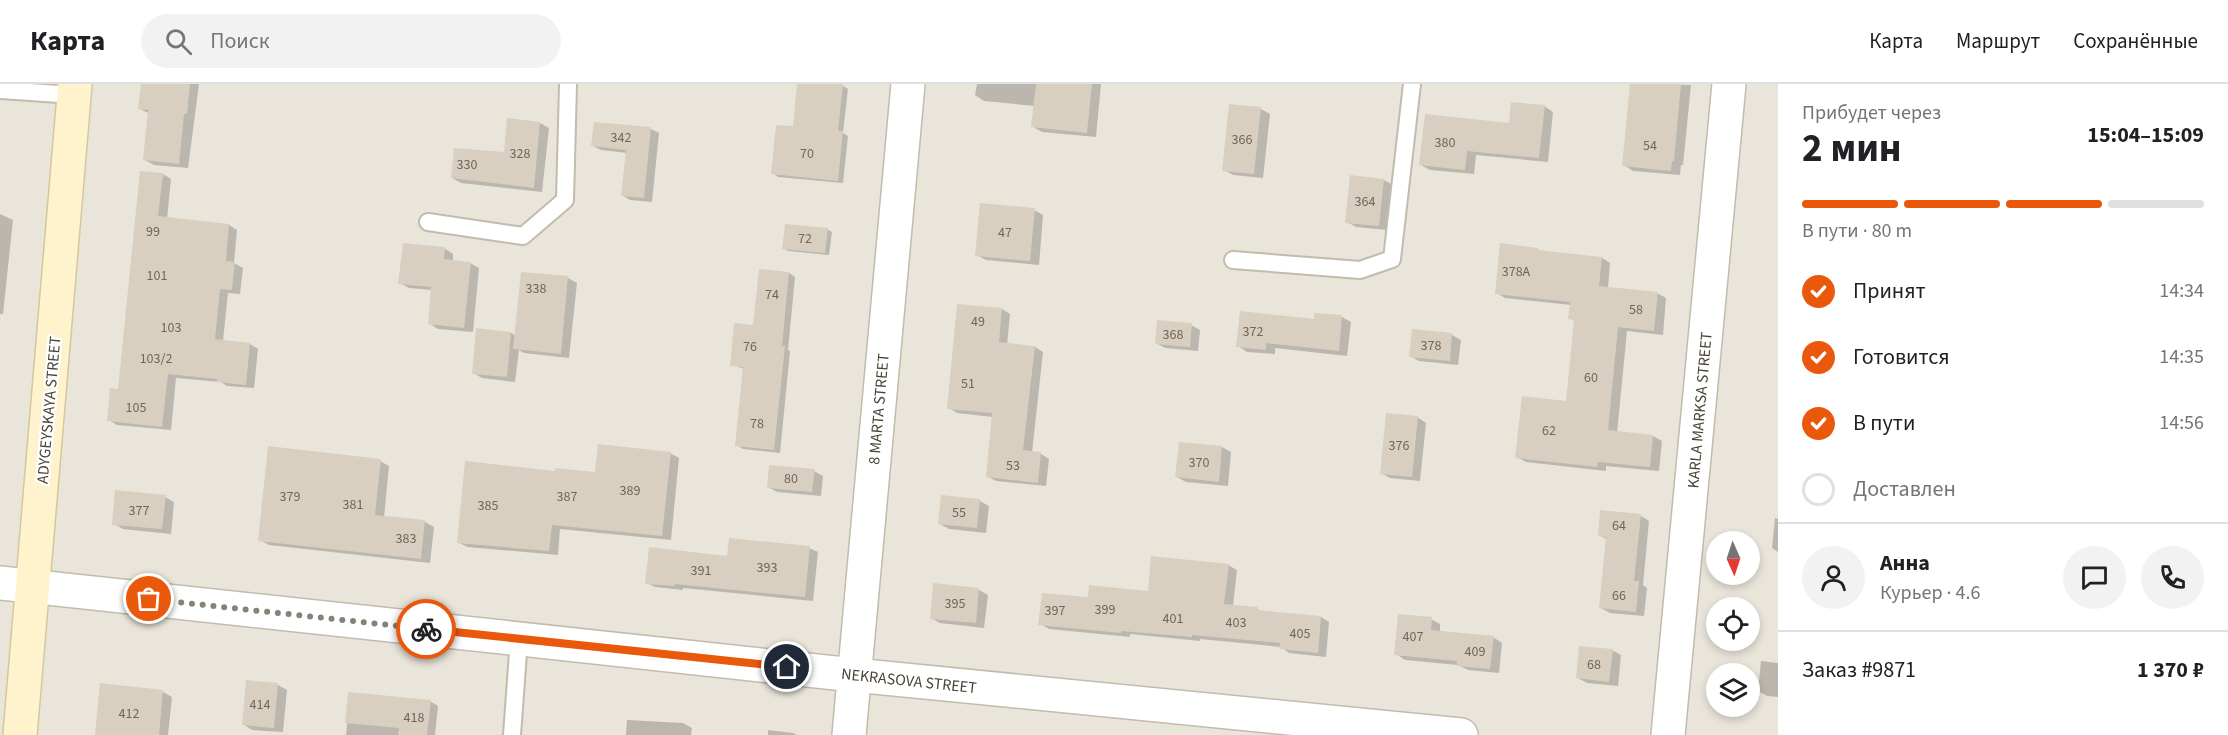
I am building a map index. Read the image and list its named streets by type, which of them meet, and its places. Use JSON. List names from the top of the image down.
{
  "streets": {
    "main road": ["ADYGEYSKAYA STREET"],
    "street": ["8 MARTA STREET", "KARLA MARKSA STREET", "NEKRASOVA STREET"]
  },
  "crossings": [
    ["8 MARTA STREET", "NEKRASOVA STREET"],
    ["ADYGEYSKAYA STREET", "NEKRASOVA STREET"]
  ],
  "house_numbers": [
    "342",
    "366",
    "380",
    "54",
    "328",
    "70",
    "330",
    "364",
    "99",
    "47",
    "72",
    "378А",
    "101",
    "338",
    "74",
    "58",
    "49",
    "103",
    "372",
    "368",
    "378",
    "76",
    "103/2",
    "60",
    "51",
    "105",
    "78",
    "62",
    "376",
    "370",
    "53",
    "80",
    "389",
    "379",
    "387",
    "381",
    "385",
    "377",
    "55",
    "64",
    "383",
    "393",
    "391",
    "66",
    "395",
    "399",
    "397",
    "401",
    "403",
    "405",
    "407",
    "409",
    "68",
    "414",
    "412",
    "418"
  ],
  "north": "bottom",
  "page": {
    "header": "Карта",
    "search": "Поиск",
    "nav": ["Карта", "Маршрут", "Сохранённые"],
    "heading": ["2 мин", "Прибудет через", "15:04–15:09"],
    "panel": [
      "Анна",
      "Курьер · 4.6",
      "Заказ #9871",
      "1 370 ₽"
    ],
    "bar": "В пути · 80 m",
    "list": [
      ["Принят", "14:34"],
      ["Готовится", "14:35"],
      ["В пути", "14:56"],
      "Доставлен"
    ]
  }
}
